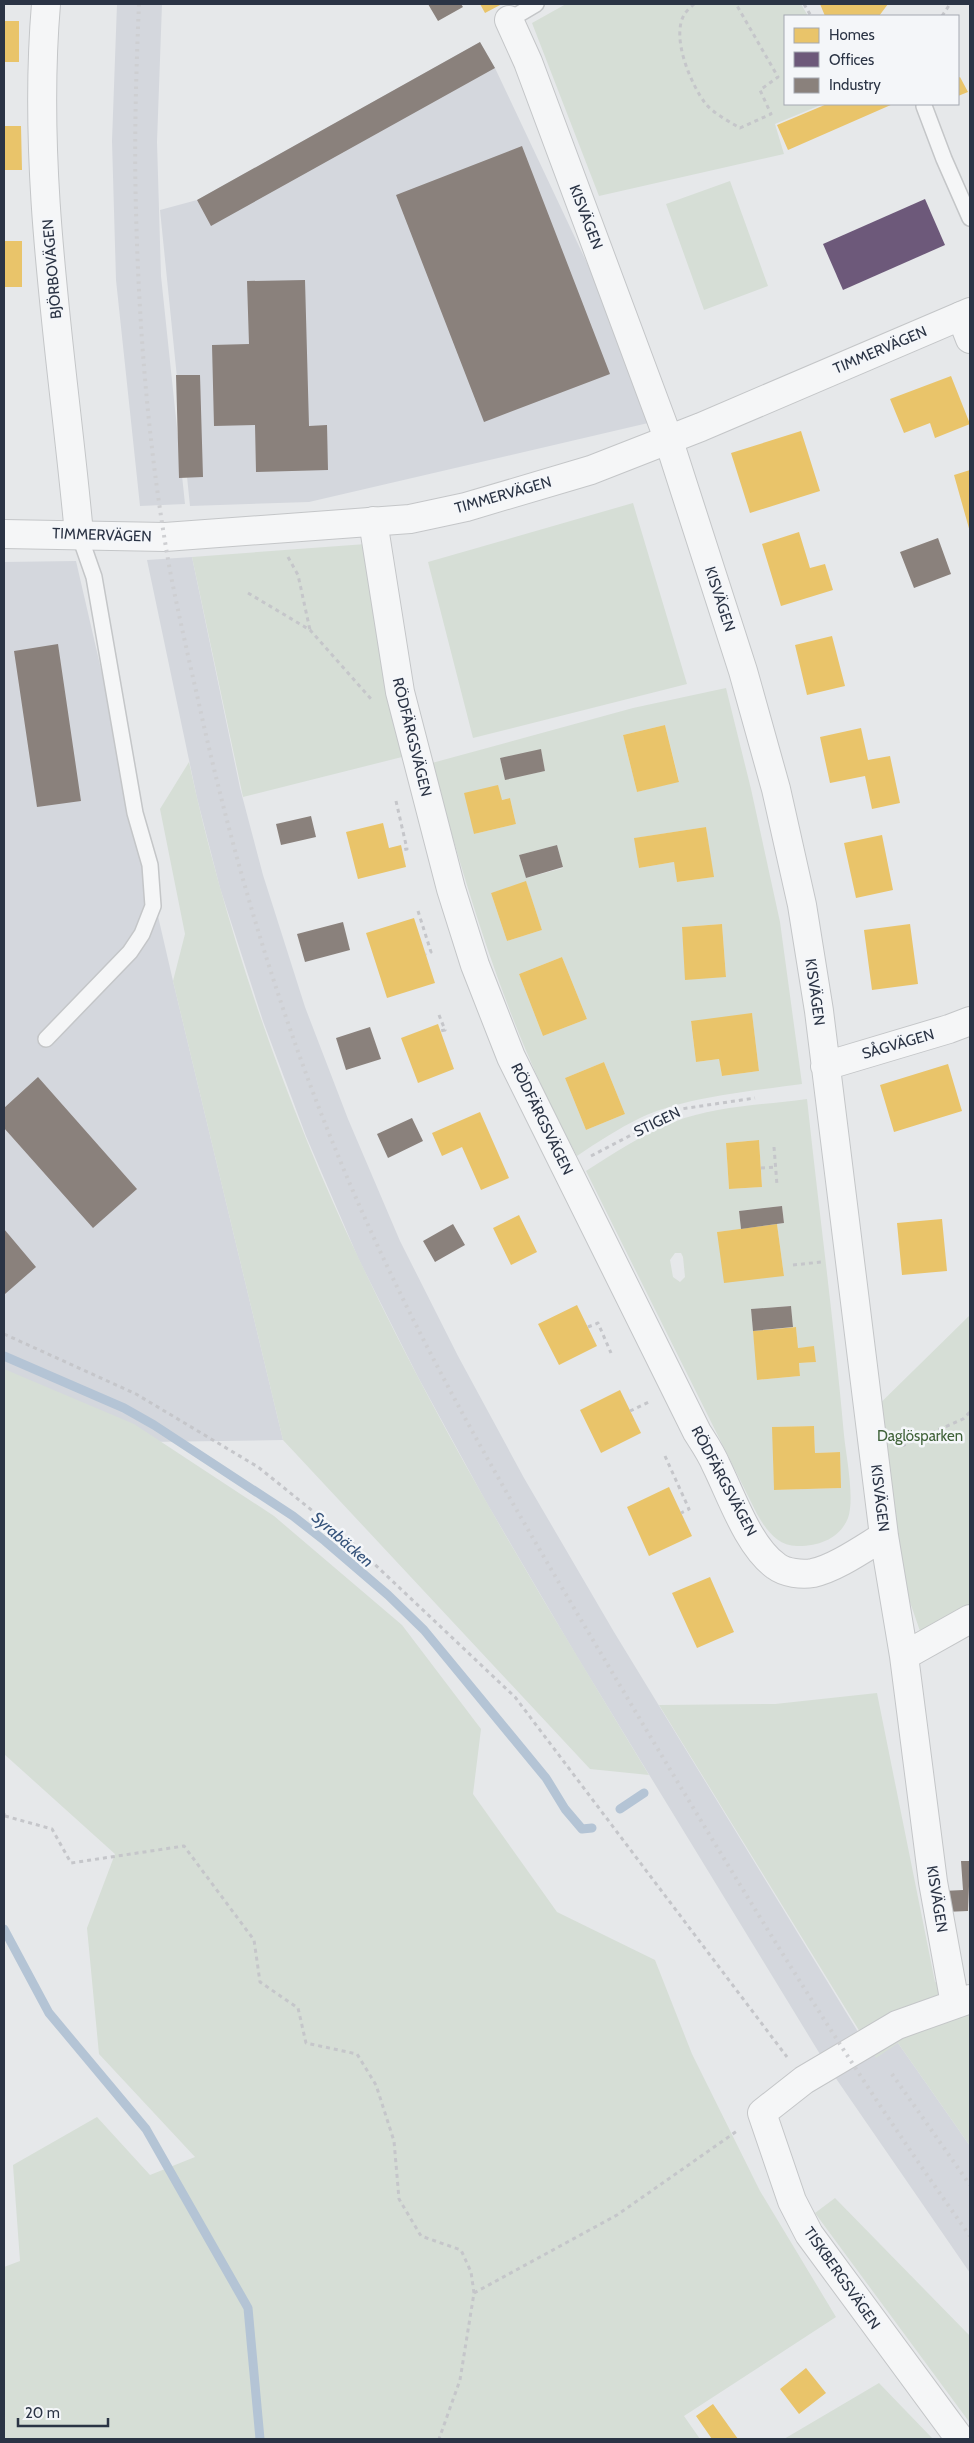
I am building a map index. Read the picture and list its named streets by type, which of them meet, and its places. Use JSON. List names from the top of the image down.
{
  "streets": {
    "street": [
      "KISVÄGEN",
      "BJÖRBOVÄGEN",
      "TIMMERVÄGEN",
      "RÖDFÄRGSVÄGEN",
      "SÅGVÄGEN",
      "TISKBERGSVÄGEN"
    ],
    "path": ["STIGEN"]
  },
  "crossings": [
    ["KISVÄGEN", "TIMMERVÄGEN"],
    ["KISVÄGEN", "RÖDFÄRGSVÄGEN"],
    ["KISVÄGEN", "SÅGVÄGEN"],
    ["BJÖRBOVÄGEN", "TIMMERVÄGEN"],
    ["TIMMERVÄGEN", "RÖDFÄRGSVÄGEN"],
    ["RÖDFÄRGSVÄGEN", "STIGEN"]
  ],
  "water": ["Syrabäcken"],
  "parks": ["Daglösparken"],
  "legend": ["Homes", "Offices", "Industry"],
  "scale_bar": "20 m"
}
